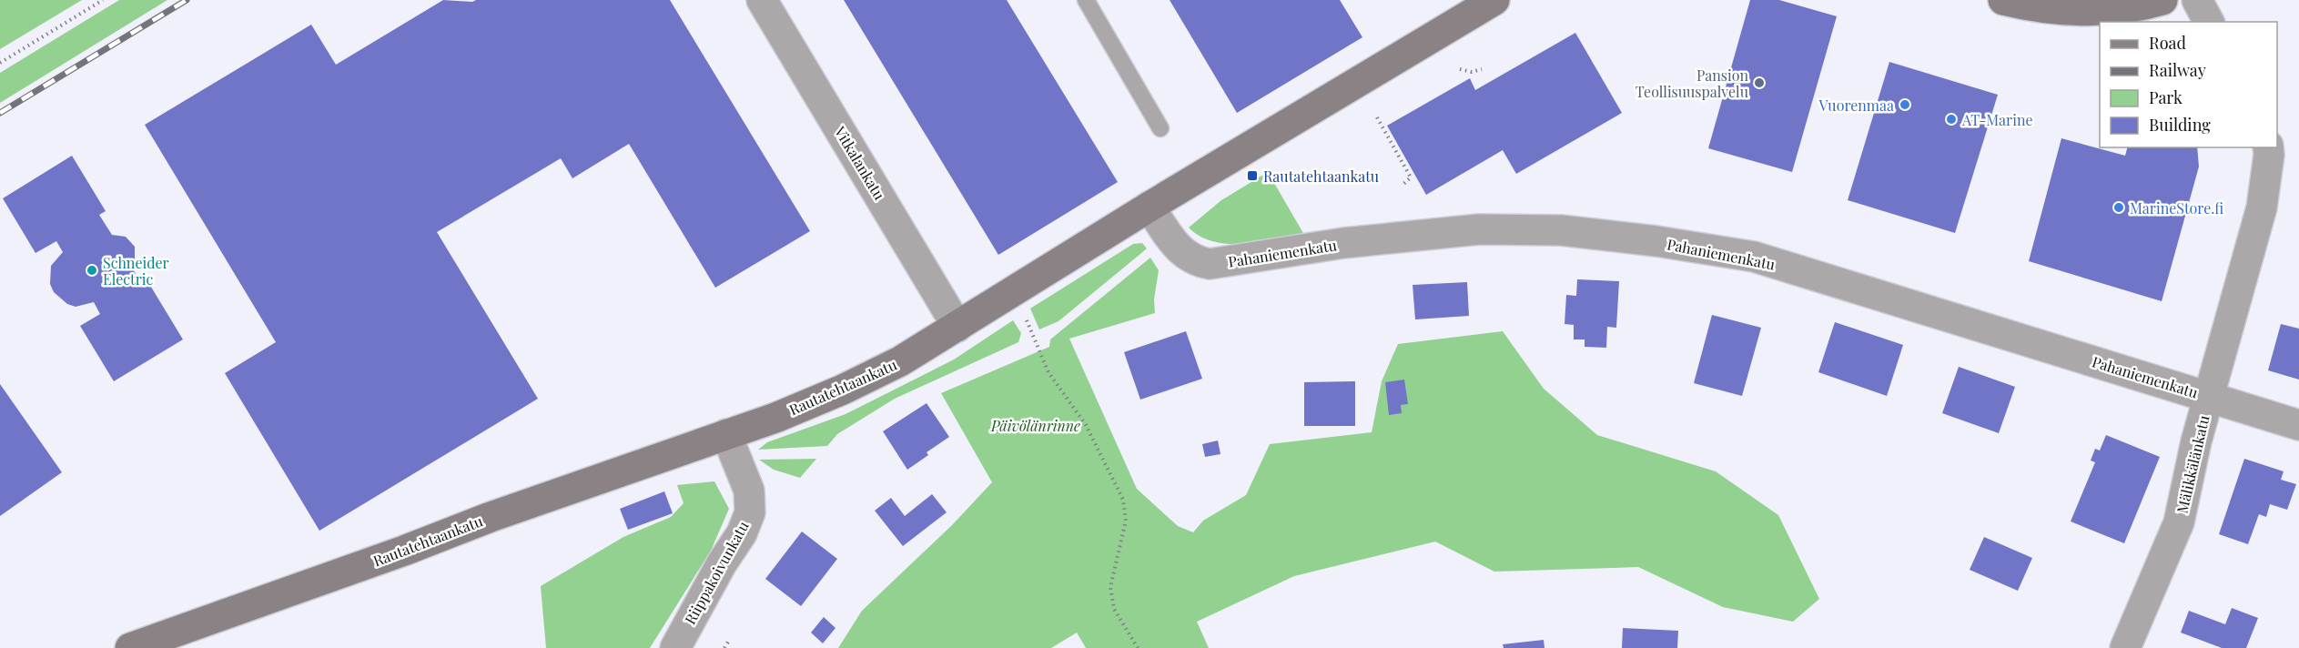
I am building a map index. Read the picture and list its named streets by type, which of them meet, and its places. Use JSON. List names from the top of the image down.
{
  "streets": {
    "street": [
      "Vitkalankatu",
      "Pahaniemenkatu",
      "Rautatehtaankatu",
      "Mälikkälänkatu",
      "Riippakoivunkatu"
    ]
  },
  "crossings": [
    ["Vitkalankatu", "Rautatehtaankatu"],
    ["Pahaniemenkatu", "Rautatehtaankatu"],
    ["Pahaniemenkatu", "Mälikkälänkatu"],
    ["Rautatehtaankatu", "Riippakoivunkatu"]
  ],
  "parks": ["Päivölänrinne"],
  "places": {
    "other": [
      "Pansion Teollisuuspalvelu",
      "Vuorenmaa",
      "AT-Marine",
      "MarineStore.fi",
      "Schneider Electric"
    ],
    "transit": ["Rautatehtaankatu"]
  },
  "legend": [
    "Road",
    "Railway",
    "Park",
    "Building"
  ]
}
